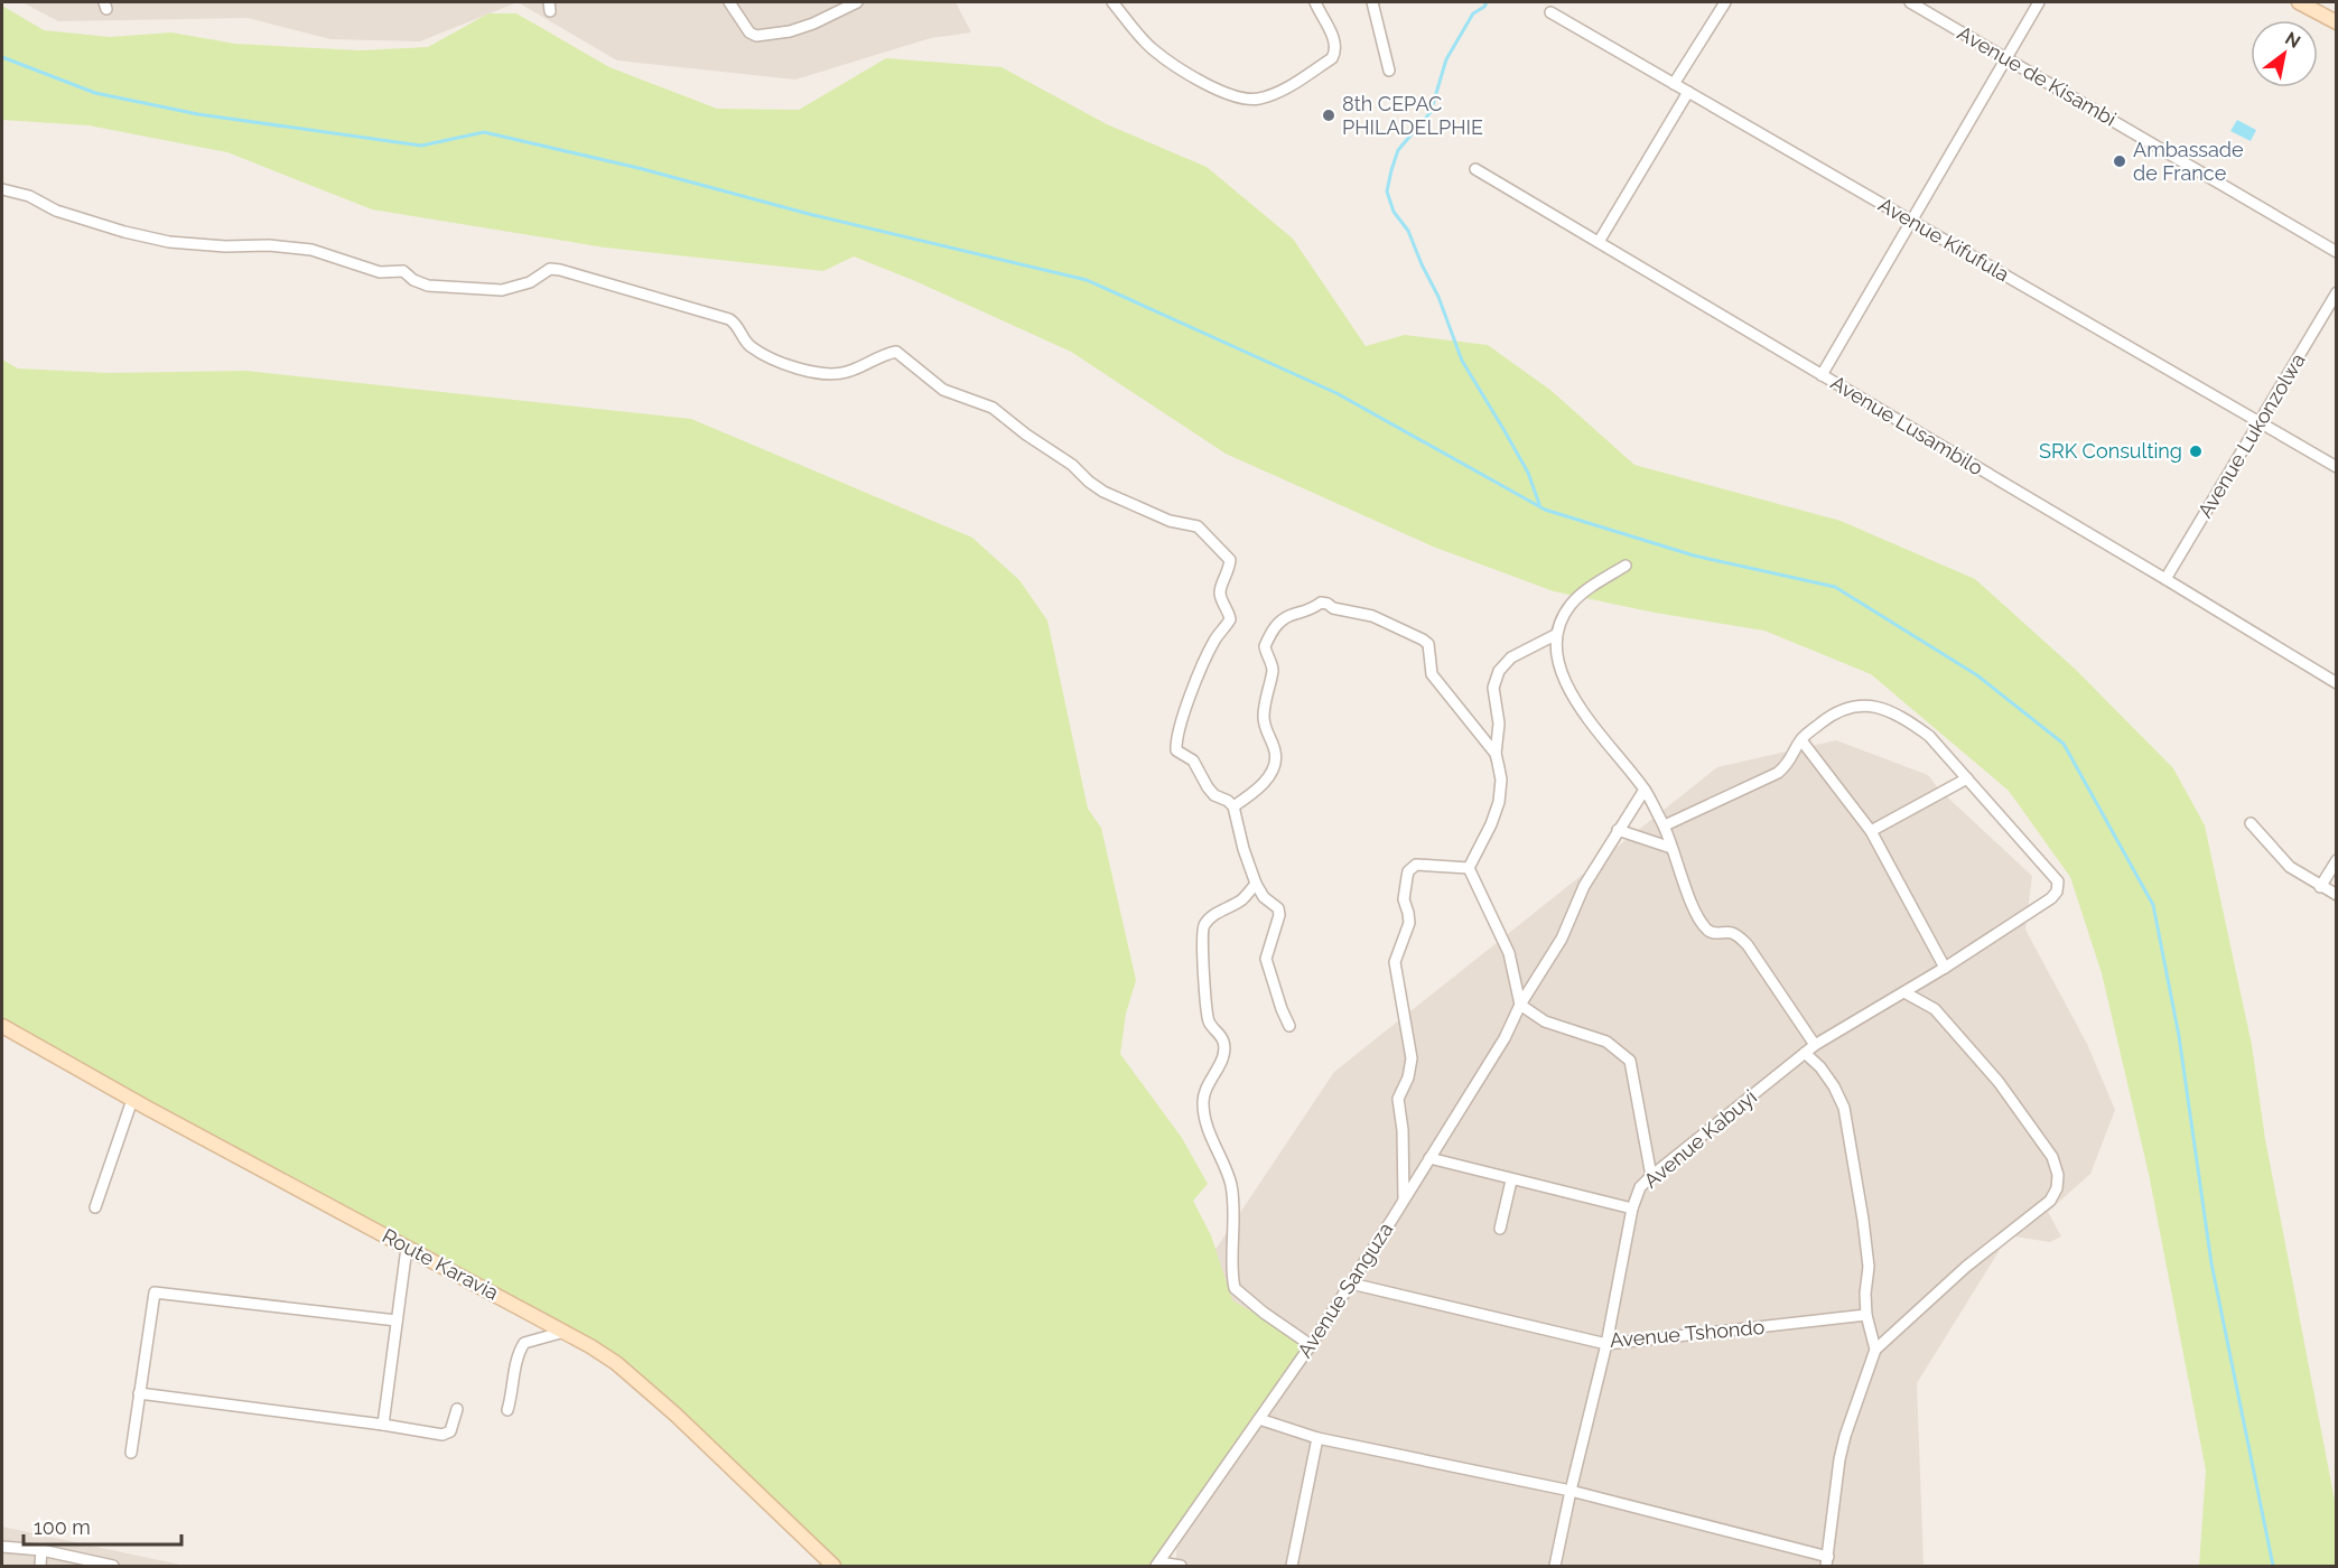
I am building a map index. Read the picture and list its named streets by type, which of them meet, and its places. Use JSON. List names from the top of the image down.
{
  "streets": {
    "street": [
      "Avenue de Kisambi",
      "Avenue Kifufula",
      "Avenue Lusambilo",
      "Avenue Lukonzolwa",
      "Avenue Kabuyi",
      "Route Karavia",
      "Avenue Sanguza",
      "Avenue Tshondo"
    ]
  },
  "crossings": [
    ["Avenue Kifufula", "Avenue Lukonzolwa"],
    ["Avenue Lusambilo", "Avenue Lukonzolwa"],
    ["Avenue Kabuyi", "Avenue Tshondo"],
    ["Avenue Sanguza", "Avenue Tshondo"]
  ],
  "places": ["8th CEPAC PHILADELPHIE", "Ambassade de France", "SRK Consulting"],
  "scale_bar": "100 m",
  "north": "top right"
}
